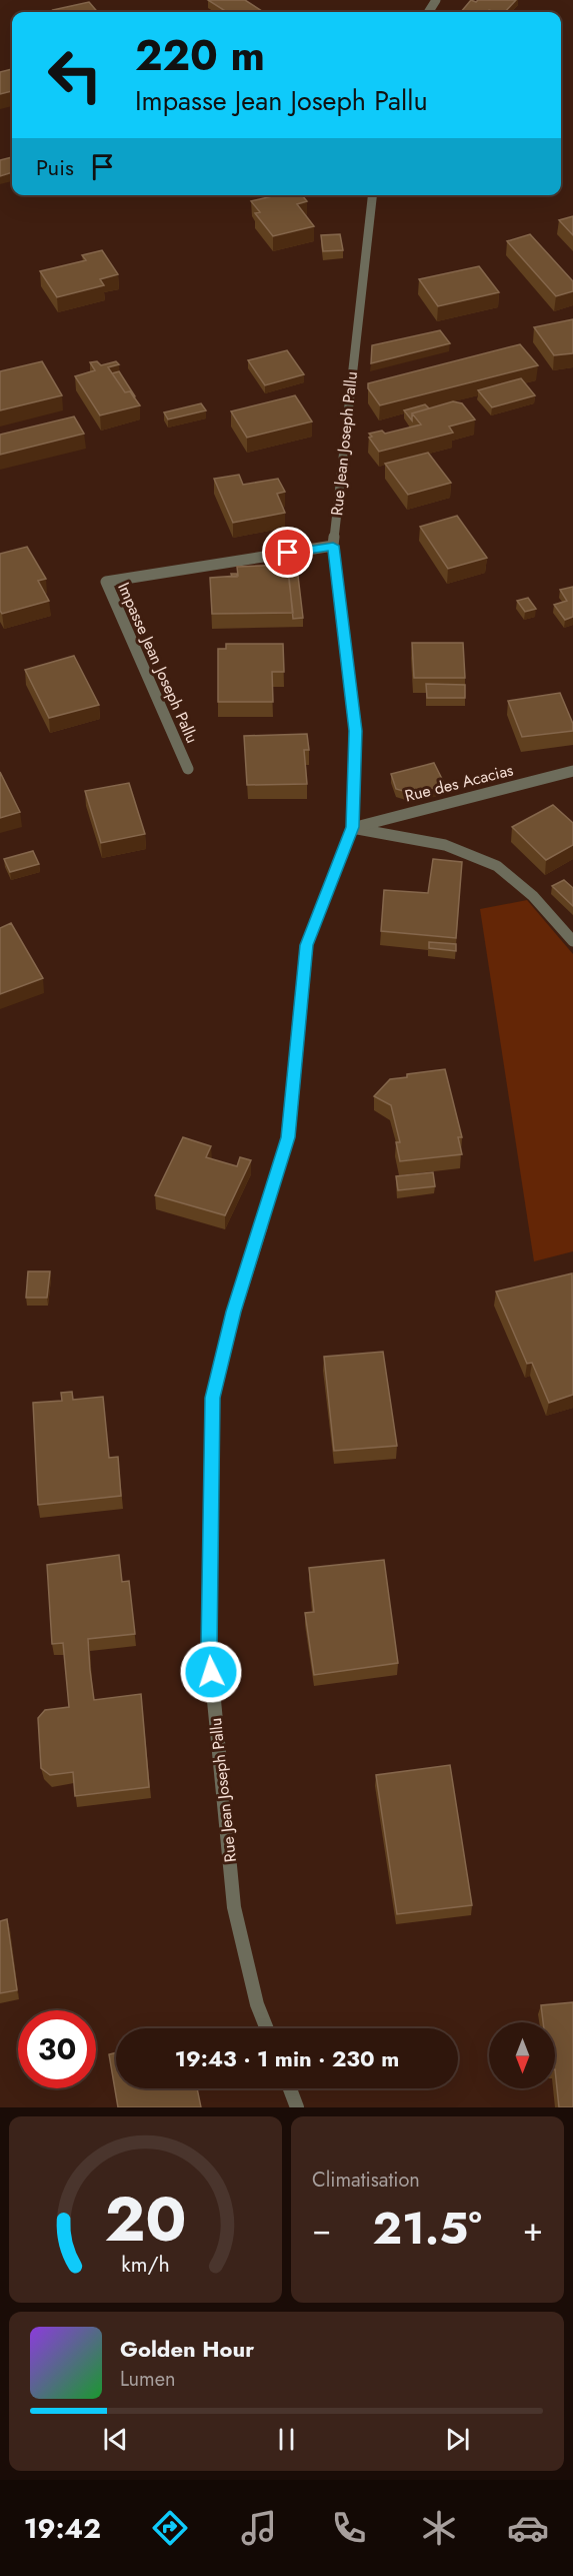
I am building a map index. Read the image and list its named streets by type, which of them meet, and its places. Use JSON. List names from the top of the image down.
{
  "streets": {
    "street": ["Rue Jean Joseph Pallu", "Impasse Jean Joseph Pallu", "Rue des Acacias"]
  },
  "crossings": [
    ["Rue Jean Joseph Pallu", "Impasse Jean Joseph Pallu"],
    ["Rue Jean Joseph Pallu", "Rue des Acacias"]
  ],
  "north": "bottom",
  "page": {
    "turn": ["220 m", "Impasse Jean Joseph Pallu"],
    "then": "Puis",
    "limit": "30",
    "trip": "19:43 · 1 min · 230 m",
    "tile": "Climatisation",
    "heat": ["−", "21.5°", "+"],
    "song": ["Golden Hour", "Lumen"],
    "tabs": "19:42",
    "gauge": ["20", "km/h"]
  }
}
